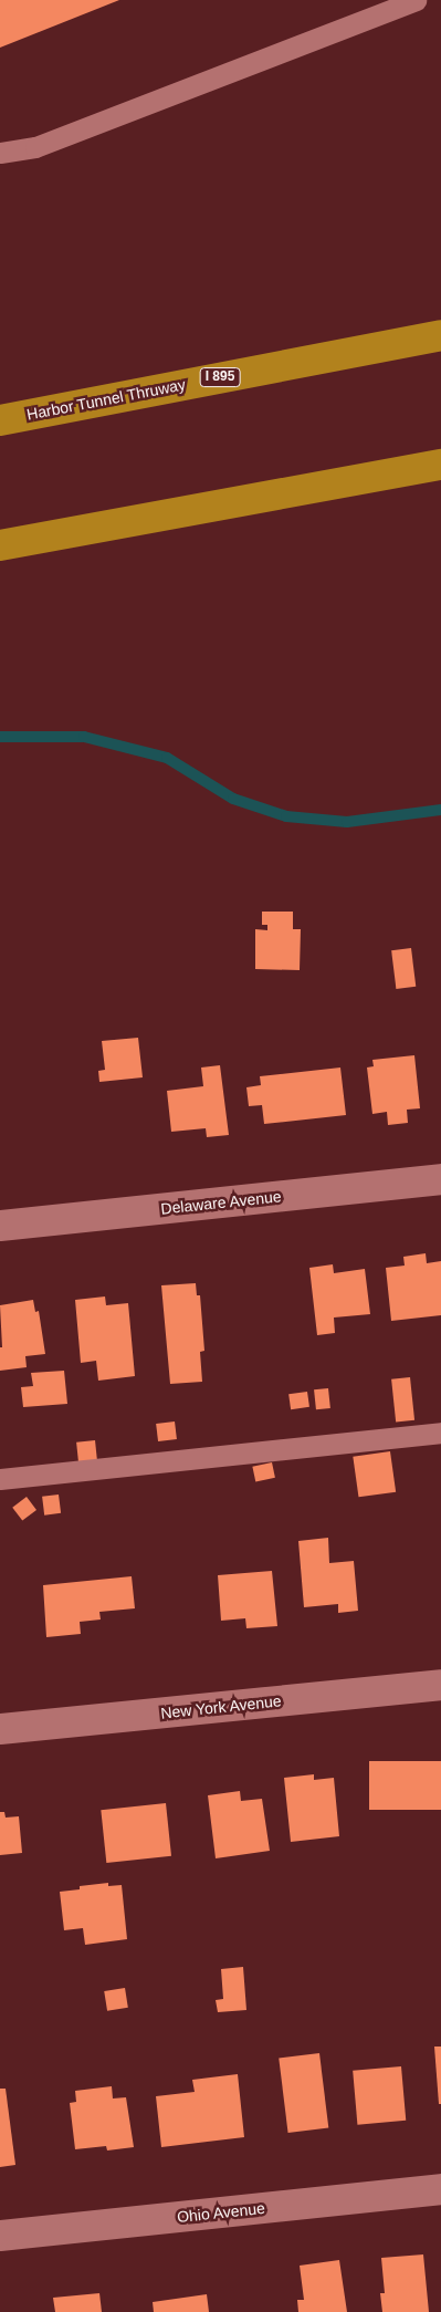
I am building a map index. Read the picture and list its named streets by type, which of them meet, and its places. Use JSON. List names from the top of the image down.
{
  "streets": {
    "highway": ["I 895", "Harbor Tunnel Thruway"],
    "street": ["Delaware Avenue", "New York Avenue", "Ohio Avenue"]
  }
}
